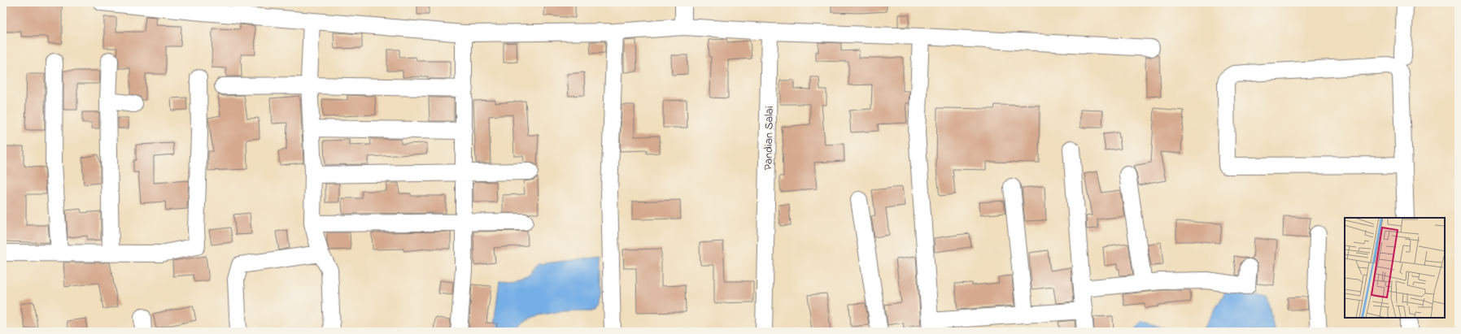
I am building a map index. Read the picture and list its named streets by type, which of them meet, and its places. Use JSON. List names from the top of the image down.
{
  "streets": {
    "street": ["Pandian Salai"]
  }
}
